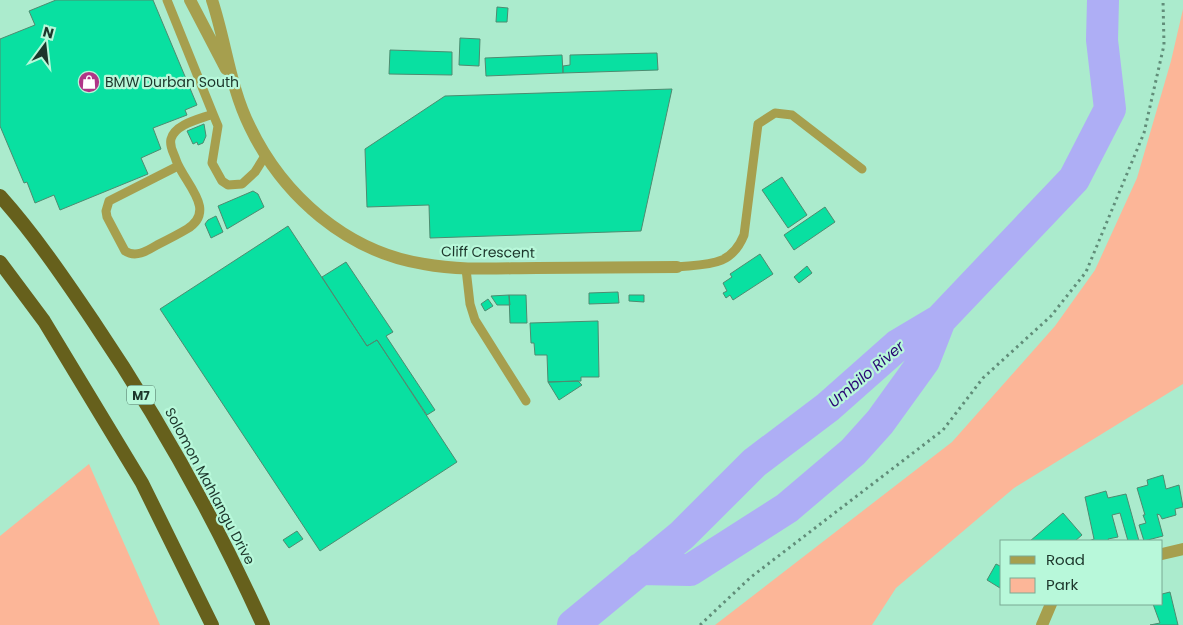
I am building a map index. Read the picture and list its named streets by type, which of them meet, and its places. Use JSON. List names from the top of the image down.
{
  "streets": {
    "highway": ["M7", "Solomon Mahlangu Drive"],
    "street": ["Cliff Crescent"]
  },
  "water": ["Umbilo River"],
  "places": {
    "shop": ["BMW Durban South"]
  },
  "legend": ["Road", "Park"],
  "north": "top"
}
